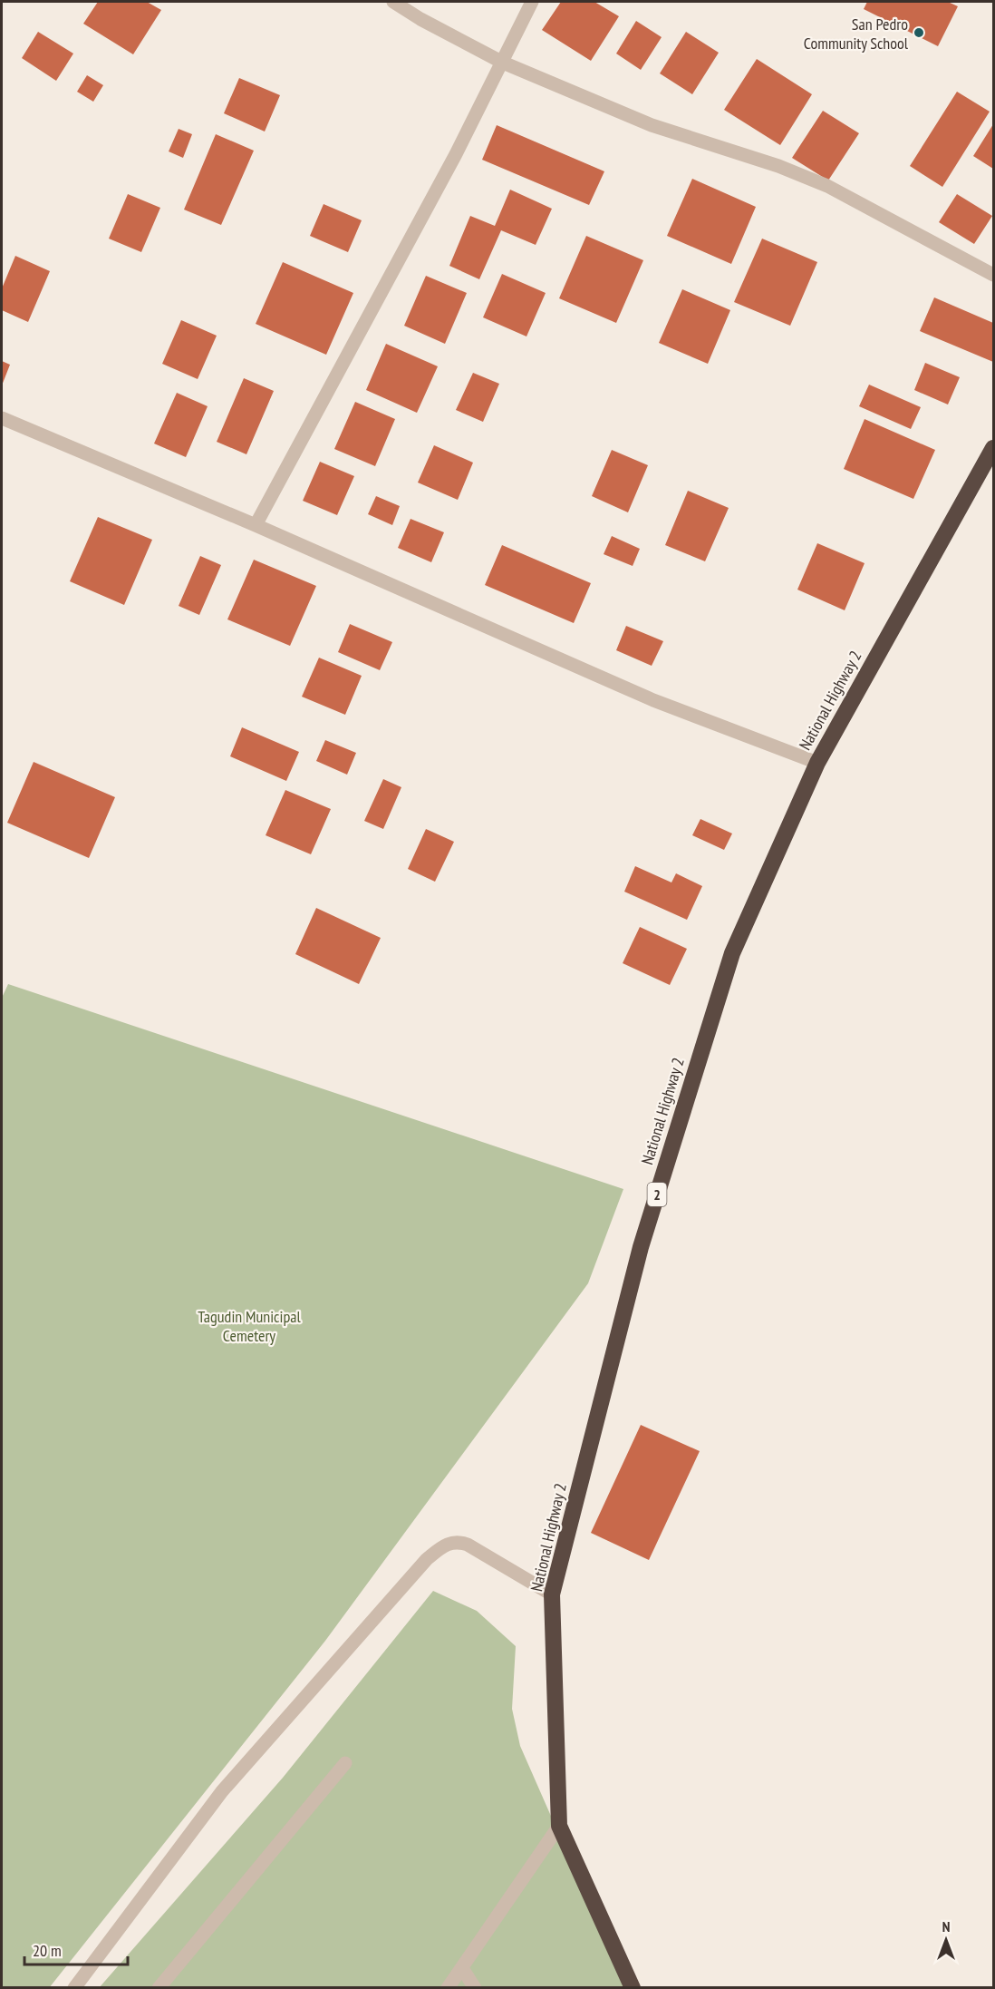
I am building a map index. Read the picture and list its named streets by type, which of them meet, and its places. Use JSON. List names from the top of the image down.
{
  "streets": {
    "highway": ["National Highway 2", "2"]
  },
  "parks": ["Tagudin Municipal Cemetery"],
  "places": ["San Pedro Community School"],
  "scale_bar": "20 m",
  "north": "top"
}
